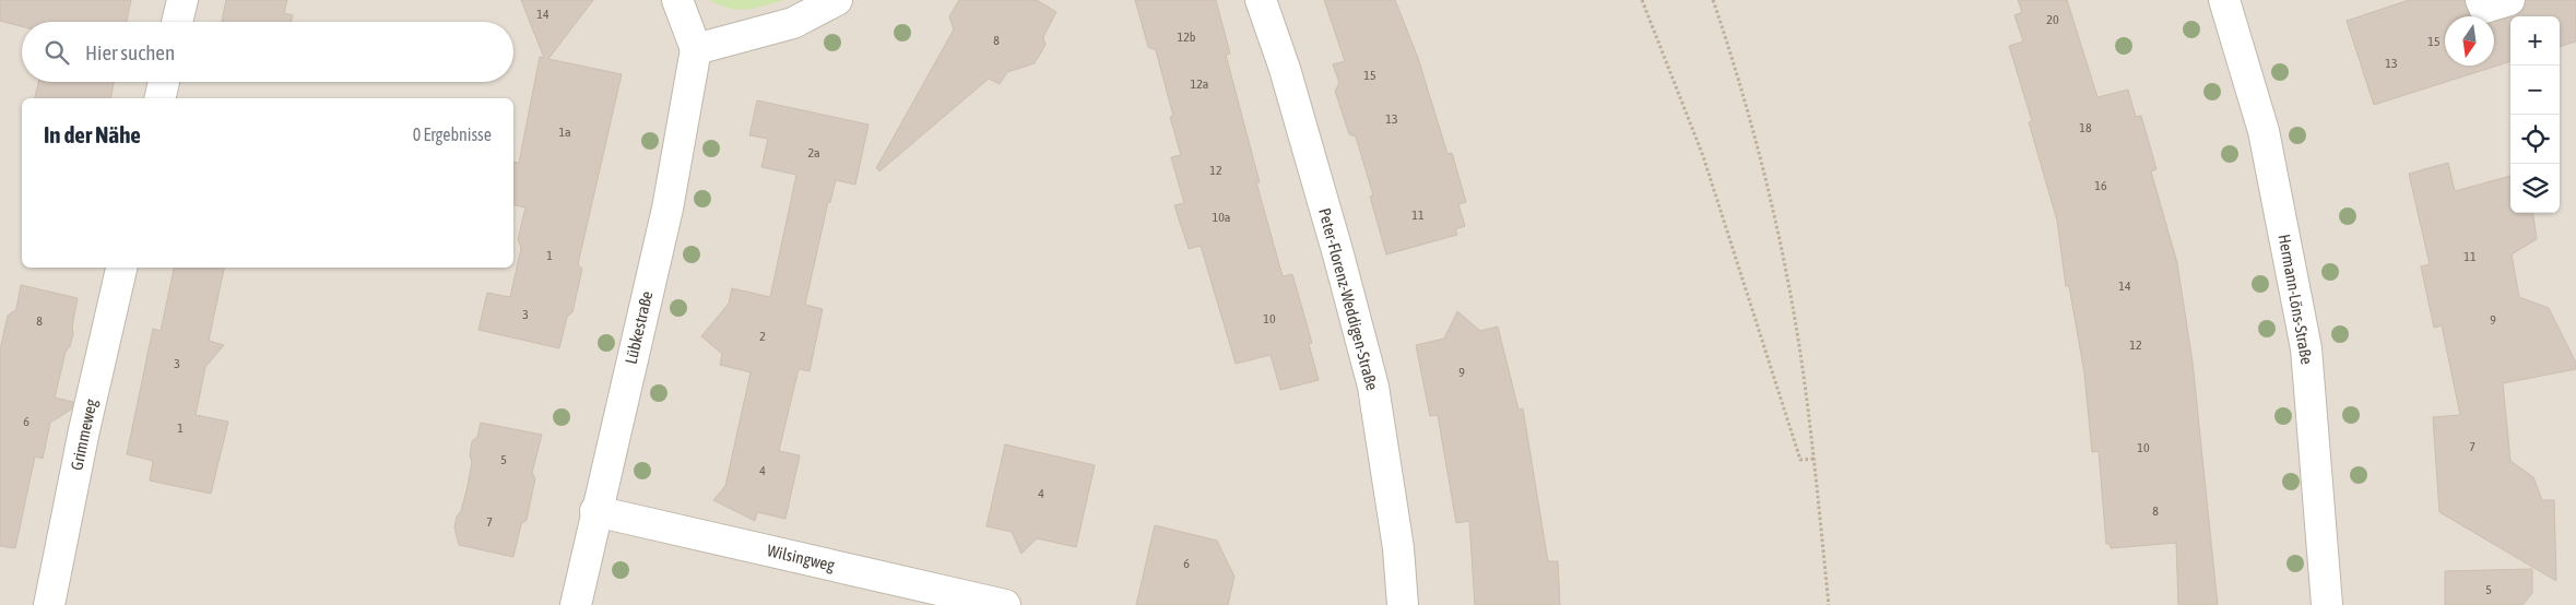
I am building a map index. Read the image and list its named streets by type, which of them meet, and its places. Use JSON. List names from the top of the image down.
{
  "streets": {
    "street": [
      "Peter-Florenz-Weddigen-Straße",
      "Hermann-Löns-Straße",
      "Lübkestraße",
      "Grimmeweg",
      "Wilsingweg"
    ]
  },
  "crossings": [
    ["Lübkestraße", "Wilsingweg"]
  ],
  "house_numbers": [
    "14",
    "20",
    "12b",
    "8",
    "15",
    "13",
    "15",
    "12a",
    "13",
    "18",
    "1a",
    "2a",
    "12",
    "16",
    "11",
    "10a",
    "1",
    "11",
    "14",
    "3",
    "10",
    "9",
    "8",
    "2",
    "12",
    "3",
    "9",
    "6",
    "1",
    "7",
    "10",
    "5",
    "4",
    "4",
    "8",
    "7",
    "6",
    "5"
  ],
  "north": "bottom",
  "page": {
    "map_buttons": ["+", "−"],
    "search": "Hier suchen",
    "heading": ["In der Nähe", "0 Ergebnisse"]
  }
}
